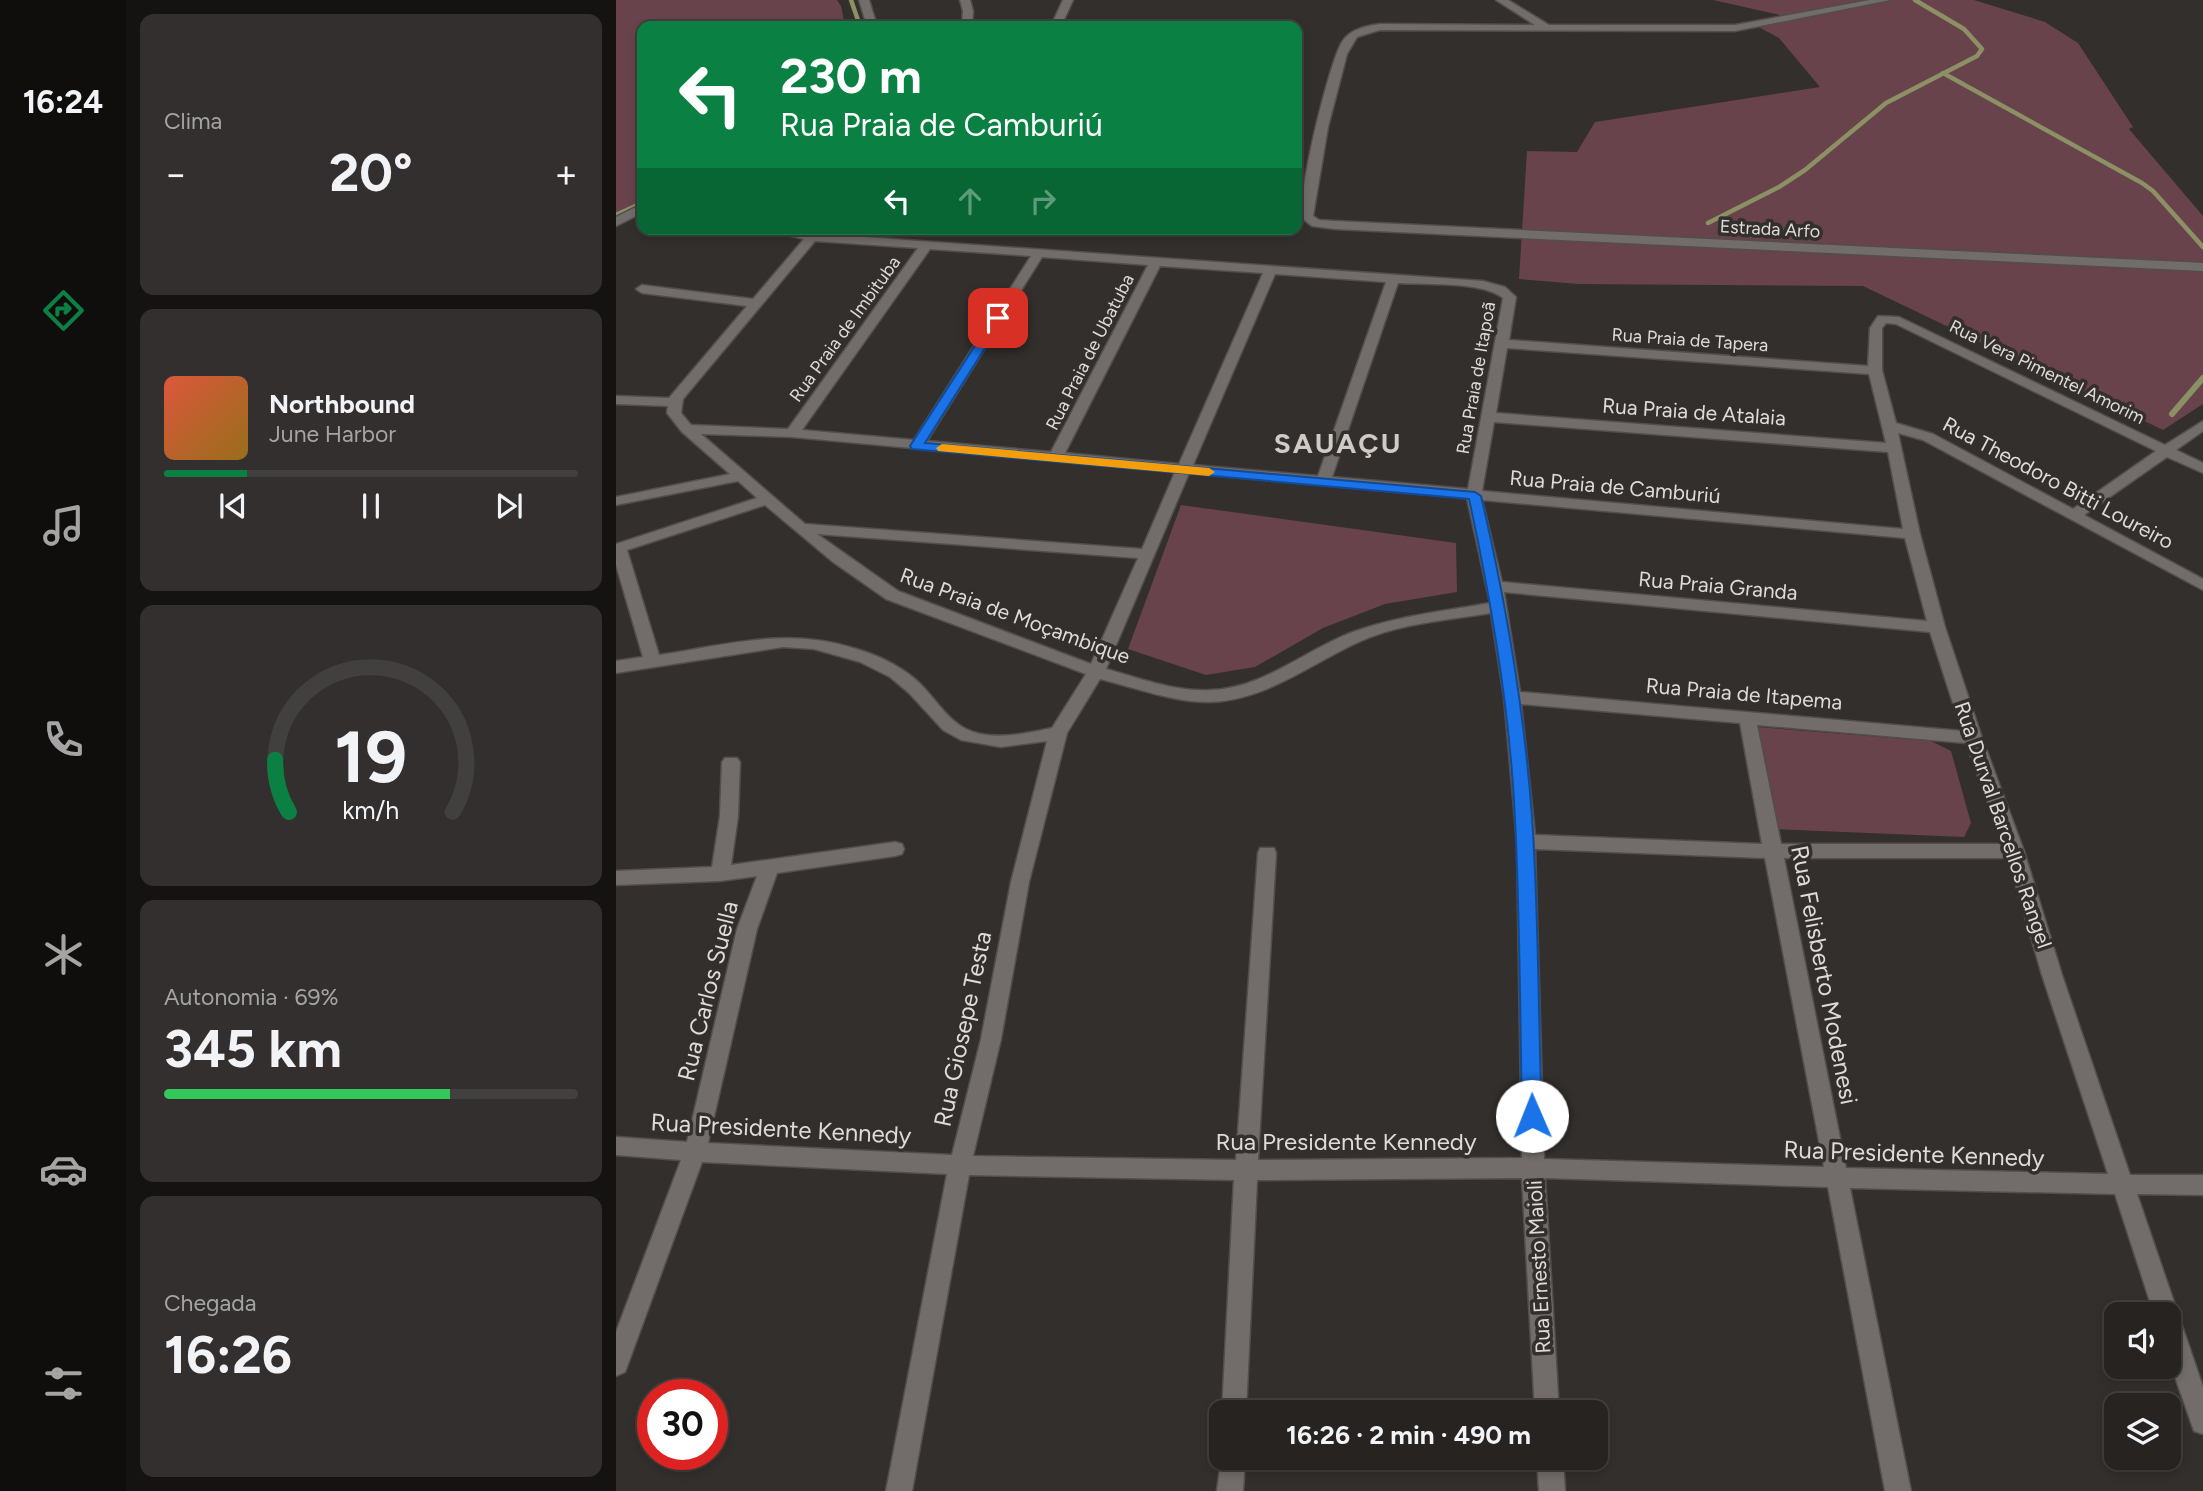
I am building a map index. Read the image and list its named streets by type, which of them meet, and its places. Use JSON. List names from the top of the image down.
{
  "streets": {
    "street": [
      "Estrada Arfo",
      "Rua Praia de Imbituba",
      "Rua Praia de Tapera",
      "Rua Praia de Ubatuba",
      "Rua Vera Pimentel Amorim",
      "Rua Praia de Itapoã",
      "Rua Praia de Atalaia",
      "Rua Theodoro Bitti Loureiro",
      "Rua Praia de Camburiú",
      "Rua Praia Granda",
      "Rua Praia de Moçambique",
      "Rua Praia de Itapema",
      "Rua Durval Barcellos Rangel",
      "Rua Felisberto Modenesi",
      "Rua Carlos Suella",
      "Rua Giosepe Testa",
      "Rua Presidente Kennedy",
      "Rua Ernesto Maioli"
    ]
  },
  "crossings": [
    ["Rua Praia de Imbituba", "Rua Praia de Camburiú"],
    ["Rua Praia de Tapera", "Rua Praia de Itapoã"],
    ["Rua Praia de Tapera", "Rua Durval Barcellos Rangel"],
    ["Rua Praia de Ubatuba", "Rua Praia de Camburiú"],
    ["Rua Vera Pimentel Amorim", "Rua Durval Barcellos Rangel"],
    ["Rua Praia de Itapoã", "Rua Praia de Atalaia"],
    ["Rua Praia de Itapoã", "Rua Praia de Camburiú"],
    ["Rua Praia de Itapoã", "Rua Ernesto Maioli"],
    ["Rua Praia de Atalaia", "Rua Durval Barcellos Rangel"],
    ["Rua Theodoro Bitti Loureiro", "Rua Durval Barcellos Rangel"],
    ["Rua Praia de Camburiú", "Rua Praia de Moçambique"],
    ["Rua Praia de Camburiú", "Rua Durval Barcellos Rangel"],
    ["Rua Praia de Camburiú", "Rua Giosepe Testa"],
    ["Rua Praia de Camburiú", "Rua Ernesto Maioli"],
    ["Rua Praia Granda", "Rua Durval Barcellos Rangel"],
    ["Rua Praia Granda", "Rua Ernesto Maioli"],
    ["Rua Praia de Moçambique", "Rua Giosepe Testa"],
    ["Rua Praia de Moçambique", "Rua Ernesto Maioli"],
    ["Rua Praia de Itapema", "Rua Durval Barcellos Rangel"],
    ["Rua Praia de Itapema", "Rua Felisberto Modenesi"],
    ["Rua Praia de Itapema", "Rua Ernesto Maioli"],
    ["Rua Durval Barcellos Rangel", "Rua Presidente Kennedy"],
    ["Rua Felisberto Modenesi", "Rua Presidente Kennedy"],
    ["Rua Carlos Suella", "Rua Presidente Kennedy"],
    ["Rua Giosepe Testa", "Rua Presidente Kennedy"],
    ["Rua Presidente Kennedy", "Rua Ernesto Maioli"]
  ],
  "districts": ["SAUAÇU"],
  "page": {
    "tabs": "16:24",
    "tile": [
      "Clima",
      ["Autonomia · 69%", "345 km"],
      ["Chegada", "16:26"]
    ],
    "turn": ["230 m", "Rua Praia de Camburiú"],
    "heat": ["−", "20°", "+"],
    "song": ["Northbound", "June Harbor"],
    "limit": "30",
    "trip": "16:26 · 2 min · 490 m",
    "gauge": ["19", "km/h"]
  }
}
